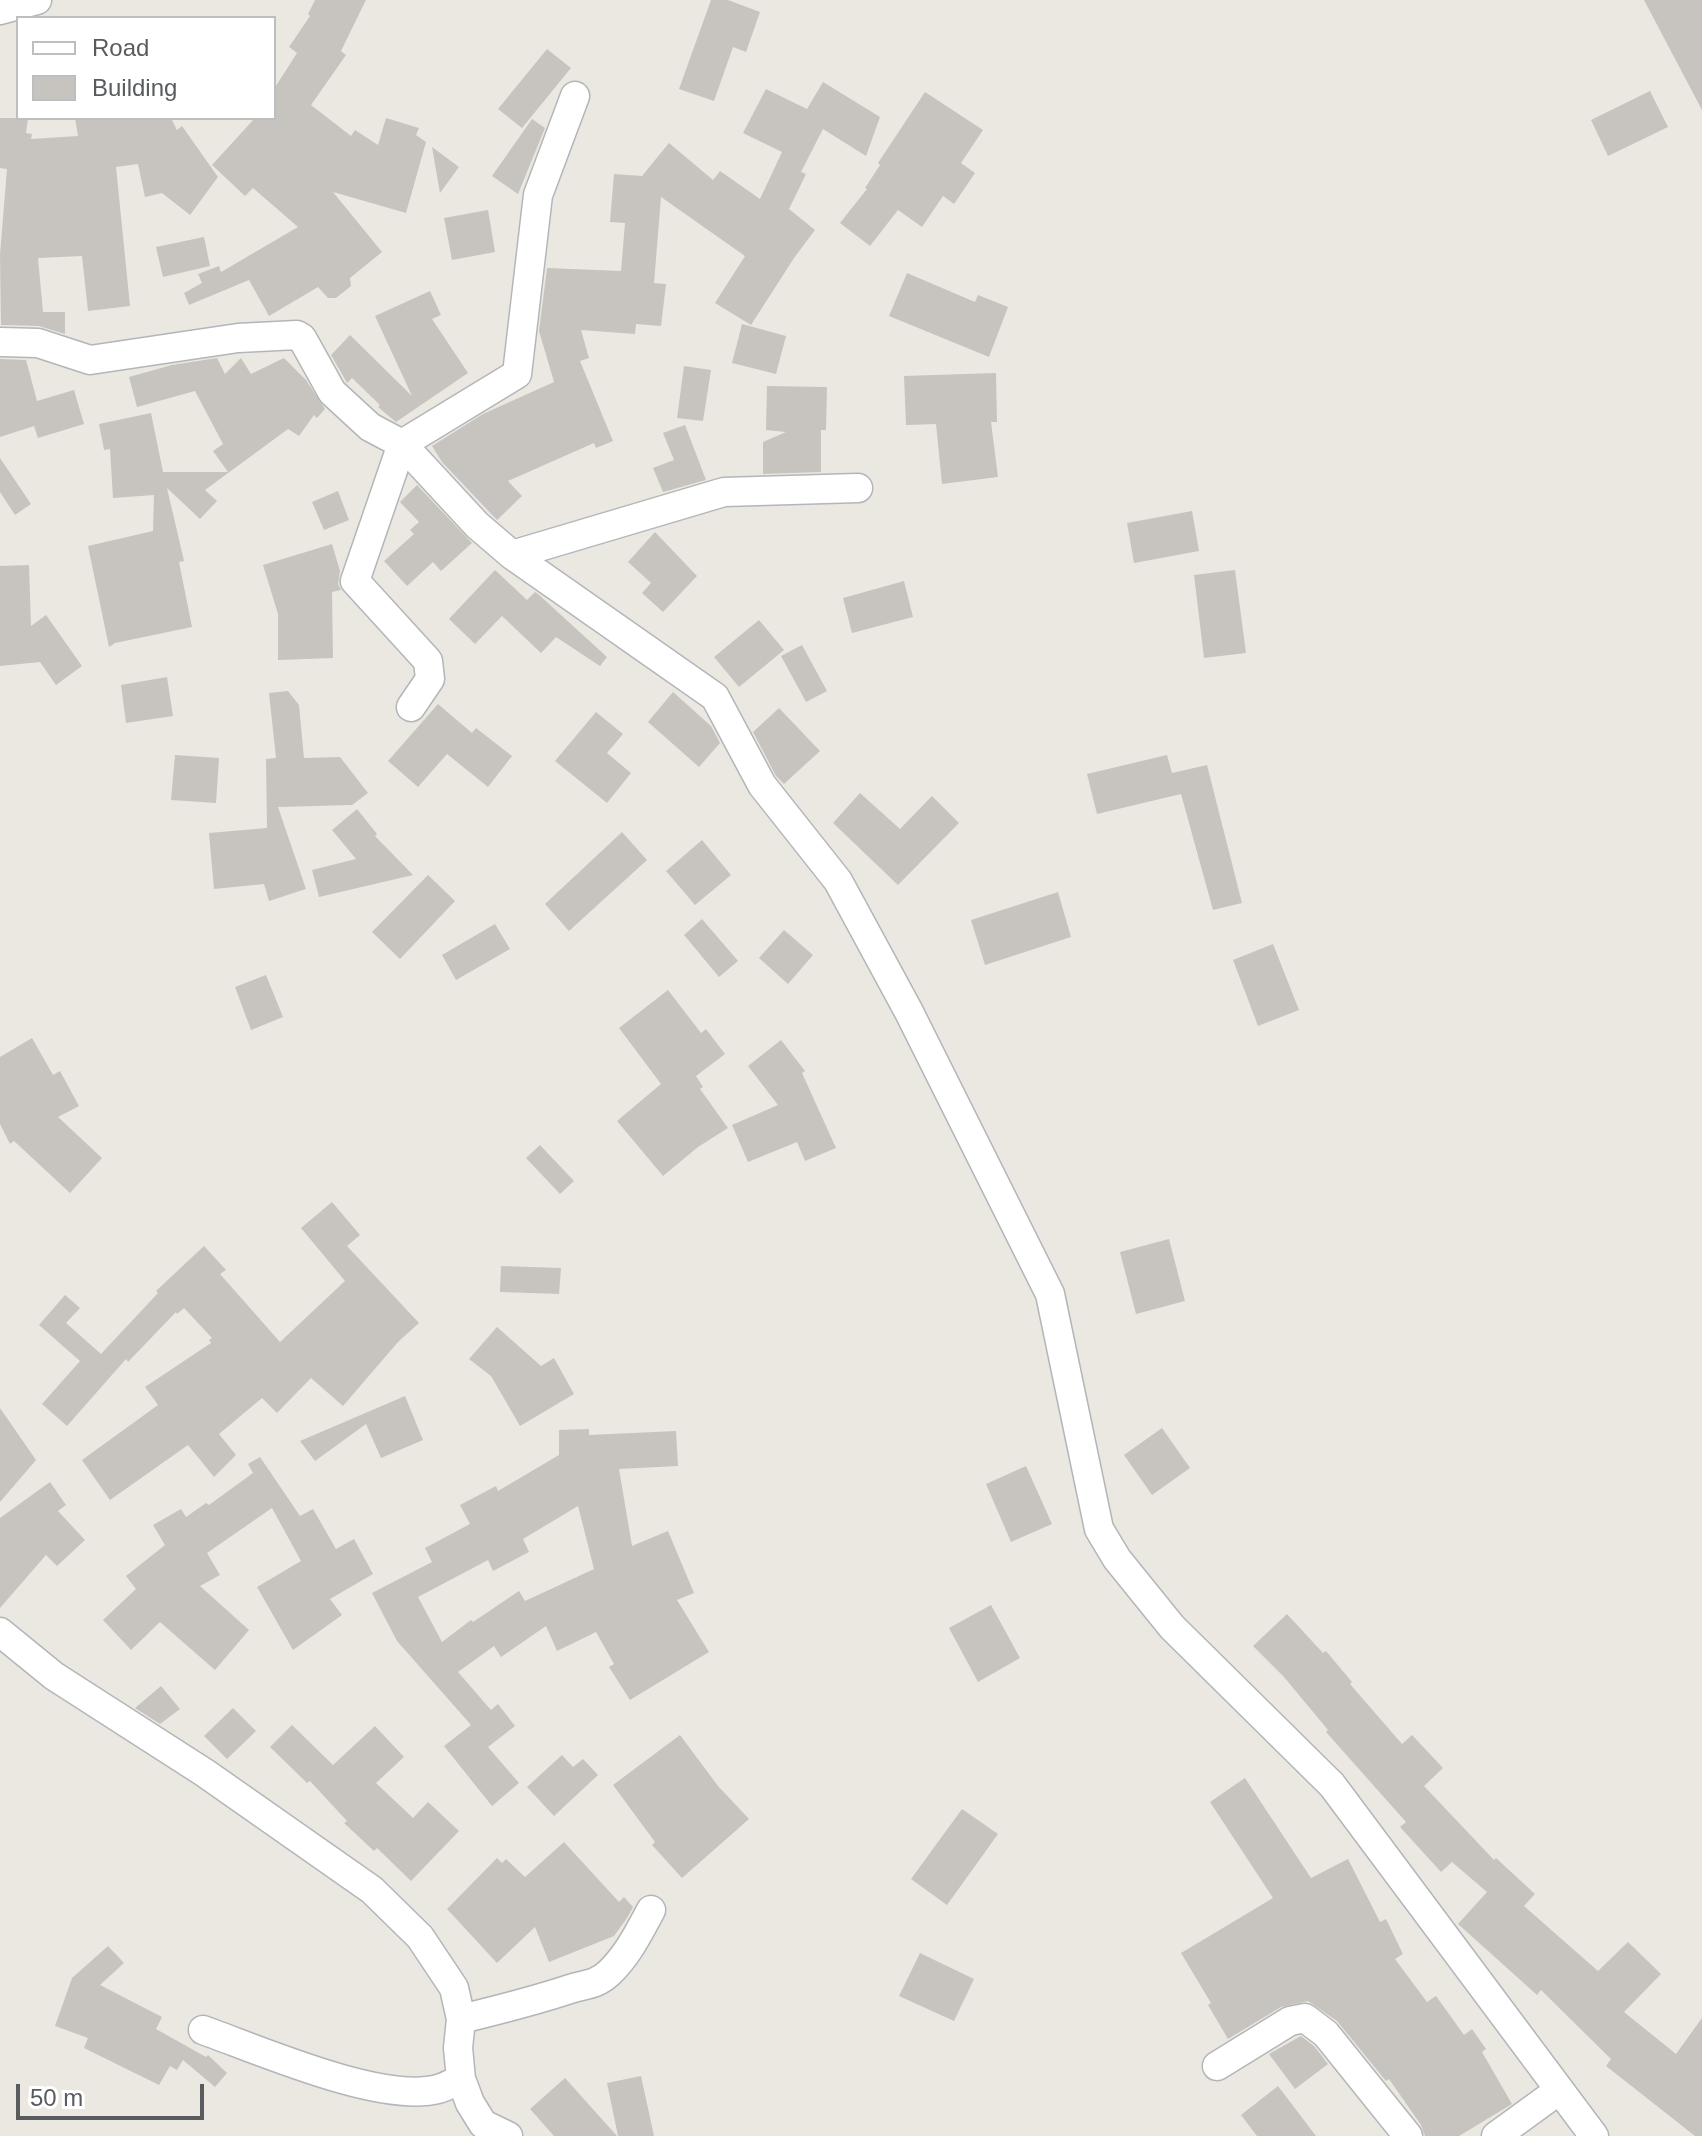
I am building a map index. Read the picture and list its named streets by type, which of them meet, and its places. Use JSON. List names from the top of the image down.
{
  "legend": ["Road", "Building"],
  "scale_bar": "50 m"
}
